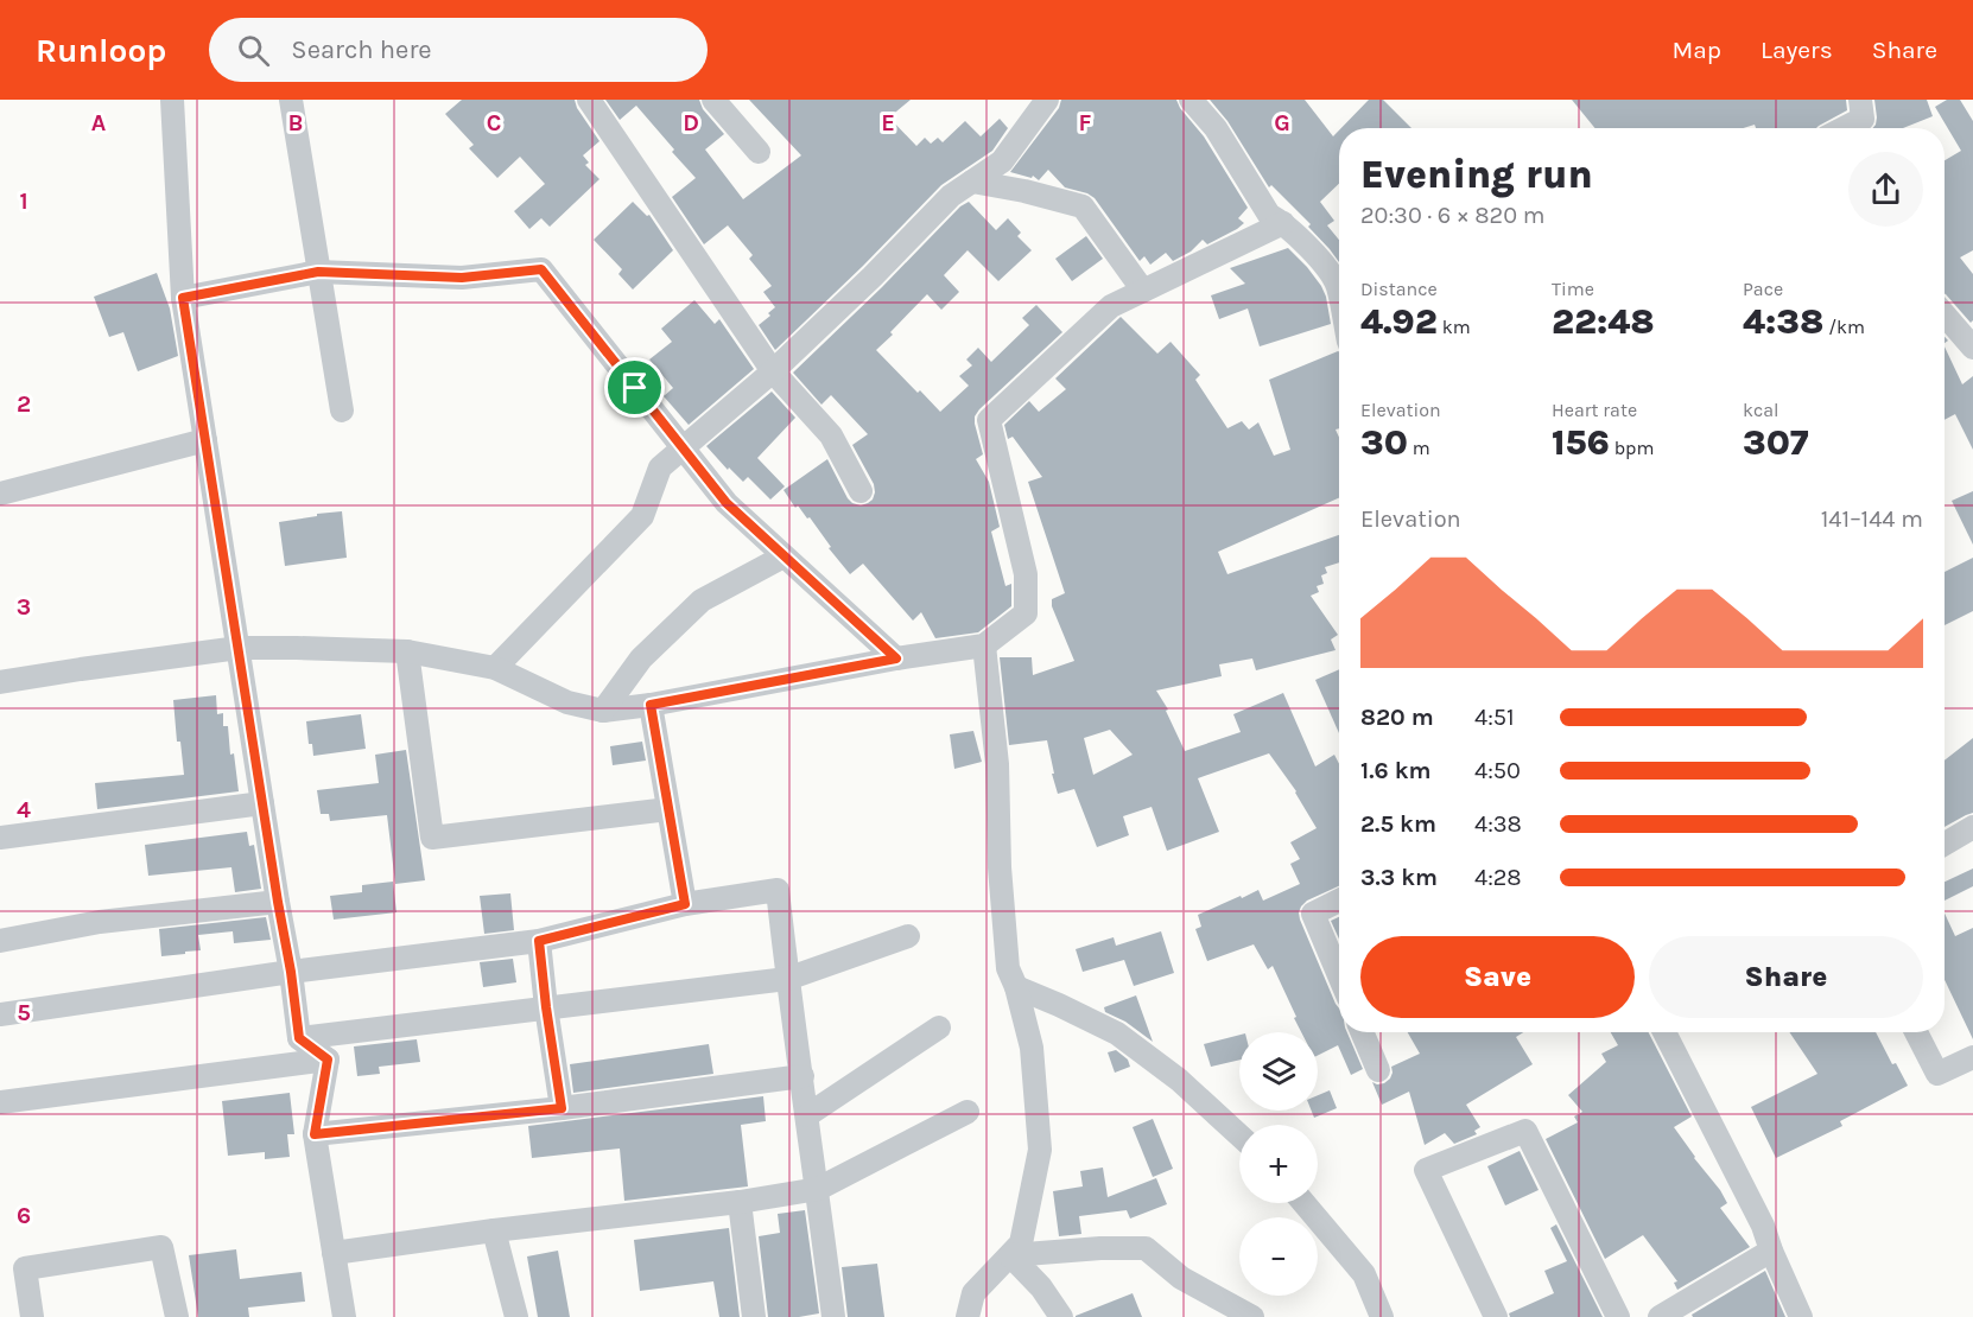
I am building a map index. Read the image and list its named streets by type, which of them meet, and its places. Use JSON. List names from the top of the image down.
{
  "page": {
    "header": "Runloop",
    "search": "Search here",
    "nav": ["Map", "Layers", "Share"],
    "heading": ["Evening run", "20:30 · 6 × 820 m"],
    "stats": [
      ["Distance", "4.92 km"],
      ["Time", "22:48"],
      ["Pace", "4:38 /km"],
      ["Elevation", "30 m"],
      ["Heart rate", "156 bpm"],
      ["kcal", "307"]
    ],
    "chart": ["Elevation", "141–144 m"],
    "list": [
      {
        "name": "820 m",
        "note": "4:51"
      },
      {
        "name": "1.6 km",
        "note": "4:50"
      },
      {
        "name": "2.5 km",
        "note": "4:38"
      },
      {
        "name": "3.3 km",
        "note": "4:28"
      }
    ],
    "buttons": ["Save", "Share"],
    "map_buttons": ["+", "−"]
  },
  "grid": {
    "columns": [
      "A",
      "B",
      "C",
      "D",
      "E",
      "F",
      "G"
    ],
    "rows": [
      "1",
      "2",
      "3",
      "4",
      "5",
      "6"
    ]
  }
}
